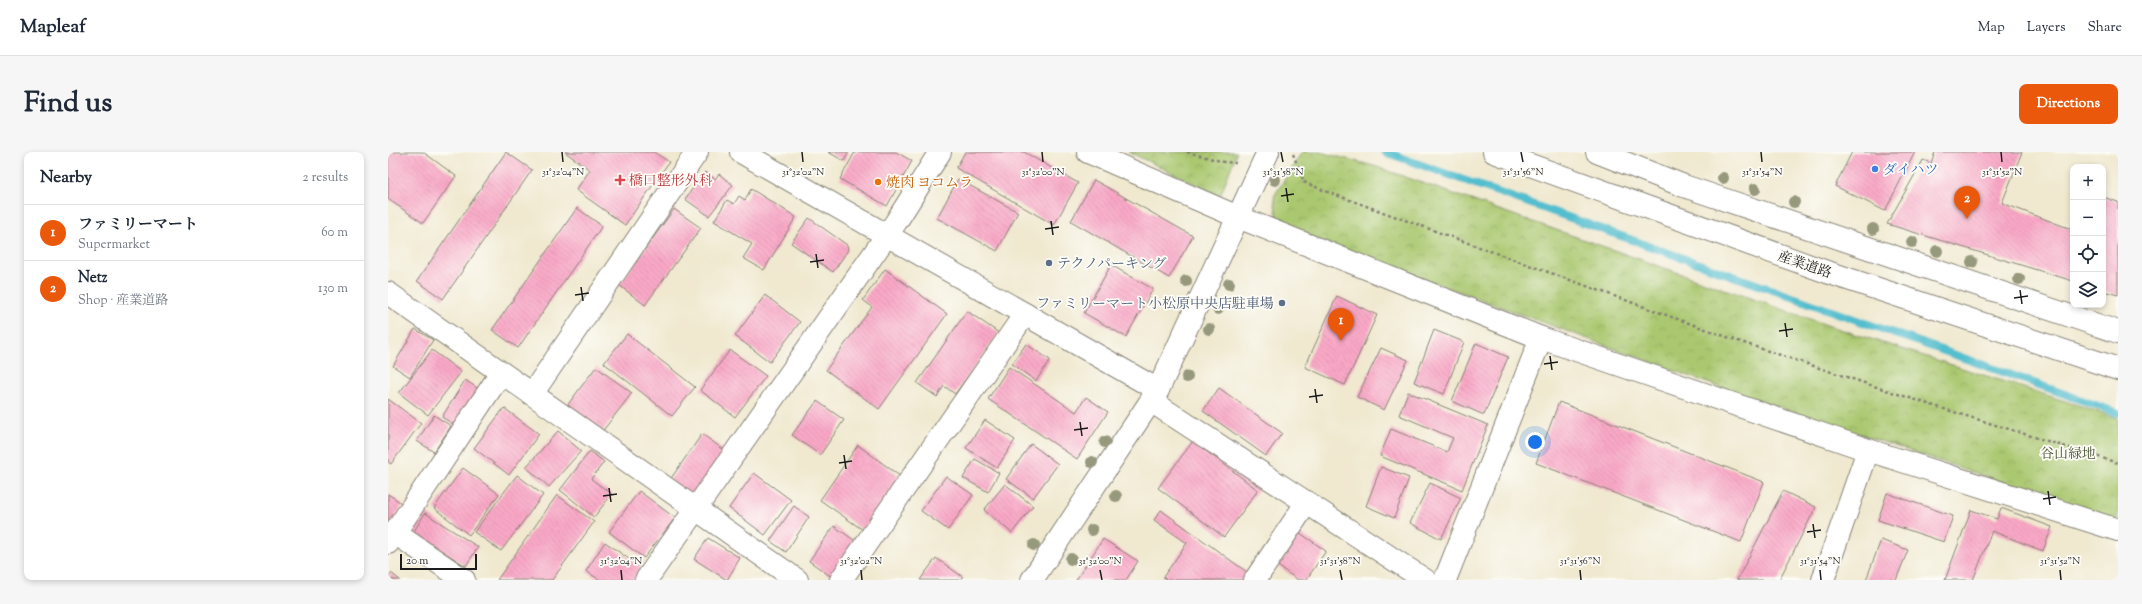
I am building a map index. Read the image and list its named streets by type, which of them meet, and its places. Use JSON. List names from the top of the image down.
{
  "streets": {
    "street": ["産業道路"]
  },
  "parks": ["谷山緑地"],
  "places": {
    "other": [
      "ダイハツ",
      "焼肉 ヨコムラ",
      "テクノパーキング",
      "ファミリーマート小松原中央店駐車場"
    ],
    "health": ["橋口整形外科"]
  },
  "scale_bar": "20 m",
  "page": {
    "header": "Mapleaf",
    "nav": ["Map", "Layers", "Share"],
    "title": "Find us",
    "buttons": "Directions",
    "heading": ["Nearby", "2 results"],
    "map_buttons": ["+", "−"],
    "pins": ["2", "1"],
    "list": [
      {
        "mark": "1",
        "name": "ファミリーマート",
        "note": "Supermarket",
        "value": "60 m"
      },
      {
        "mark": "2",
        "name": "Netz",
        "note": "Shop · 産業道路",
        "value": "130 m"
      }
    ],
    "scale": "20 m"
  },
  "coordinates": [
    "31°32'04\"N",
    "31°32'02\"N",
    "31°32'00\"N",
    "31°31'58\"N",
    "31°31'56\"N",
    "31°31'54\"N",
    "31°31'52\"N"
  ]
}
